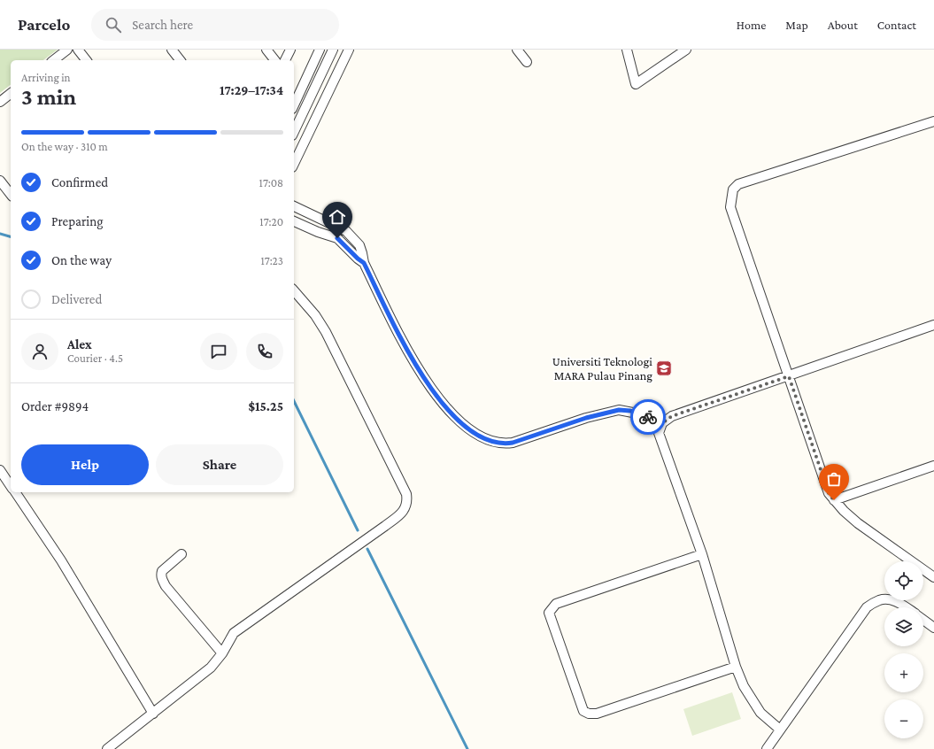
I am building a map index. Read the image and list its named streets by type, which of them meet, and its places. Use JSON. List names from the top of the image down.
{
  "places": {
    "school or university": ["Universiti Teknologi MARA Pulau Pinang"]
  },
  "page": {
    "header": "Parcelo",
    "search": "Search here",
    "nav": [
      "Home",
      "Map",
      "About",
      "Contact"
    ],
    "heading": ["3 min", "Arriving in", "17:29–17:34"],
    "panel": [
      "Alex",
      "Courier · 4.5",
      "Order #9894",
      "$15.25"
    ],
    "bar": "On the way · 310 m",
    "list": [
      ["Confirmed", "17:08"],
      ["Preparing", "17:20"],
      ["On the way", "17:23"],
      "Delivered"
    ],
    "buttons": ["Help", "Share"],
    "map_buttons": ["+", "−"]
  }
}
